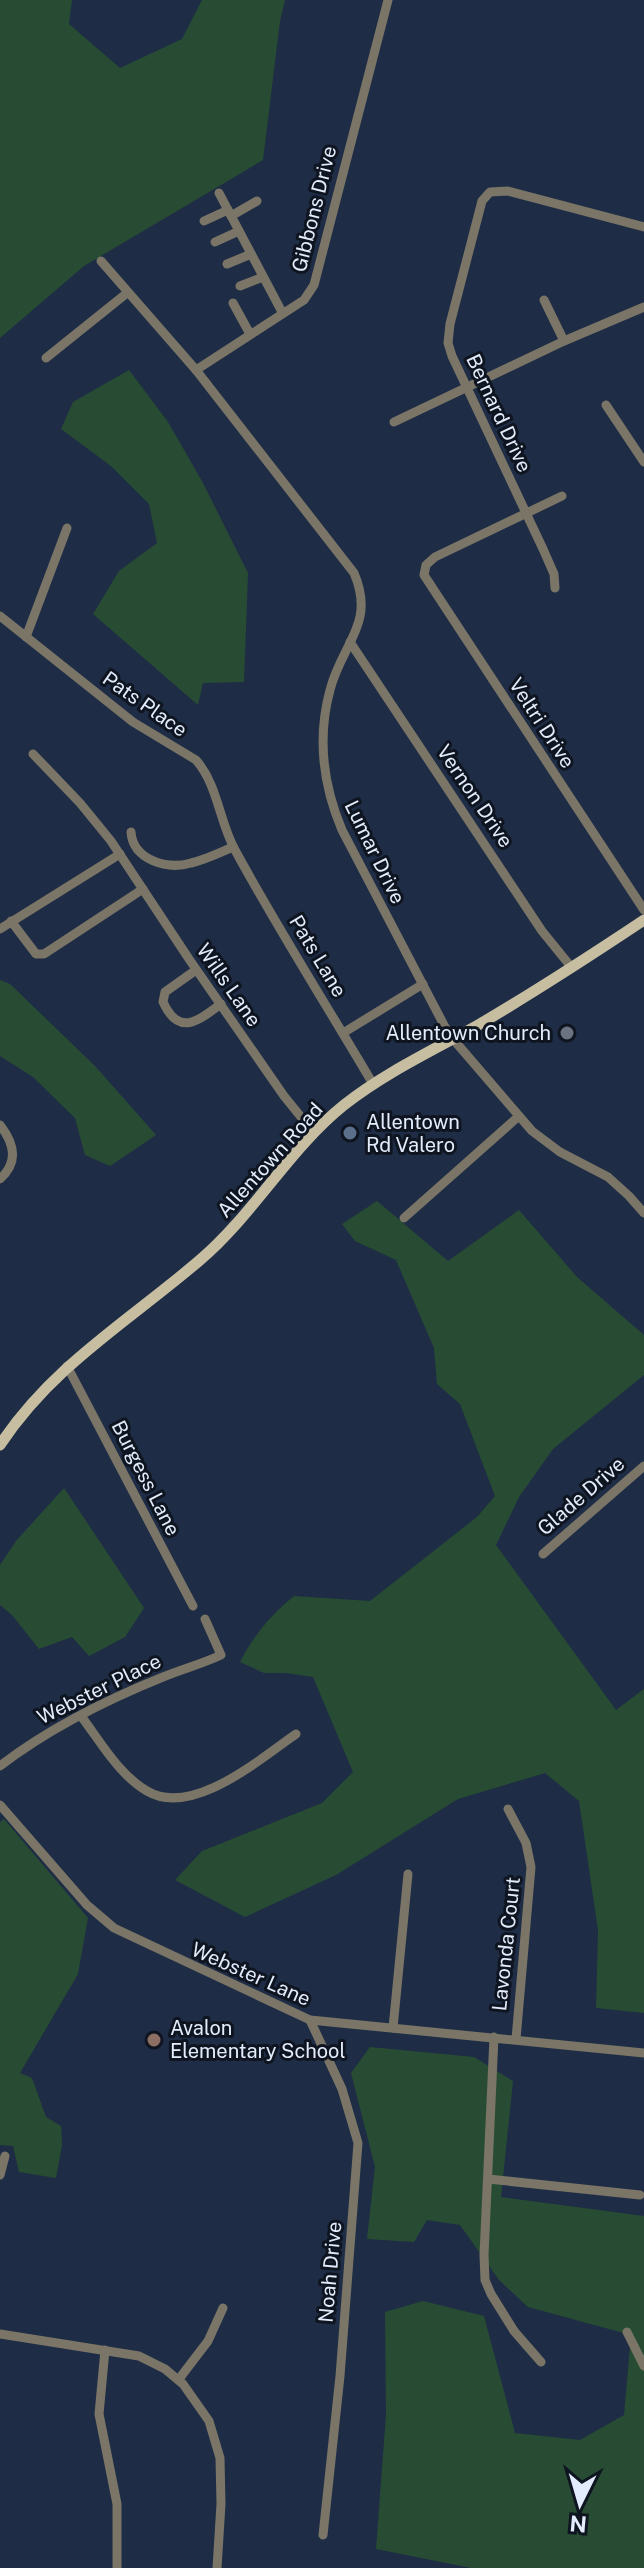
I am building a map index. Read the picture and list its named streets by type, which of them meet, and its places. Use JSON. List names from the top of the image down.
{
  "streets": {
    "main road": ["Allentown Road"],
    "street": [
      "Gibbons Drive",
      "Bernard Drive",
      "Pats Place",
      "Veltri Drive",
      "Vernon Drive",
      "Lumar Drive",
      "Pats Lane",
      "Wills Lane",
      "Burgess Lane",
      "Glade Drive",
      "Webster Place",
      "Lavonda Court",
      "Webster Lane",
      "Noah Drive"
    ]
  },
  "crossings": [
    ["Gibbons Drive", "Lumar Drive"],
    ["Bernard Drive", "Veltri Drive"],
    ["Pats Place", "Pats Lane"],
    ["Vernon Drive", "Lumar Drive"],
    ["Vernon Drive", "Allentown Road"],
    ["Lumar Drive", "Allentown Road"],
    ["Pats Lane", "Allentown Road"],
    ["Wills Lane", "Allentown Road"],
    ["Allentown Road", "Burgess Lane"],
    ["Lavonda Court", "Webster Lane"],
    ["Webster Lane", "Noah Drive"]
  ],
  "places": ["Allentown Church", "Allentown Rd Valero", "Avalon Elementary School"],
  "north": "bottom"
}
